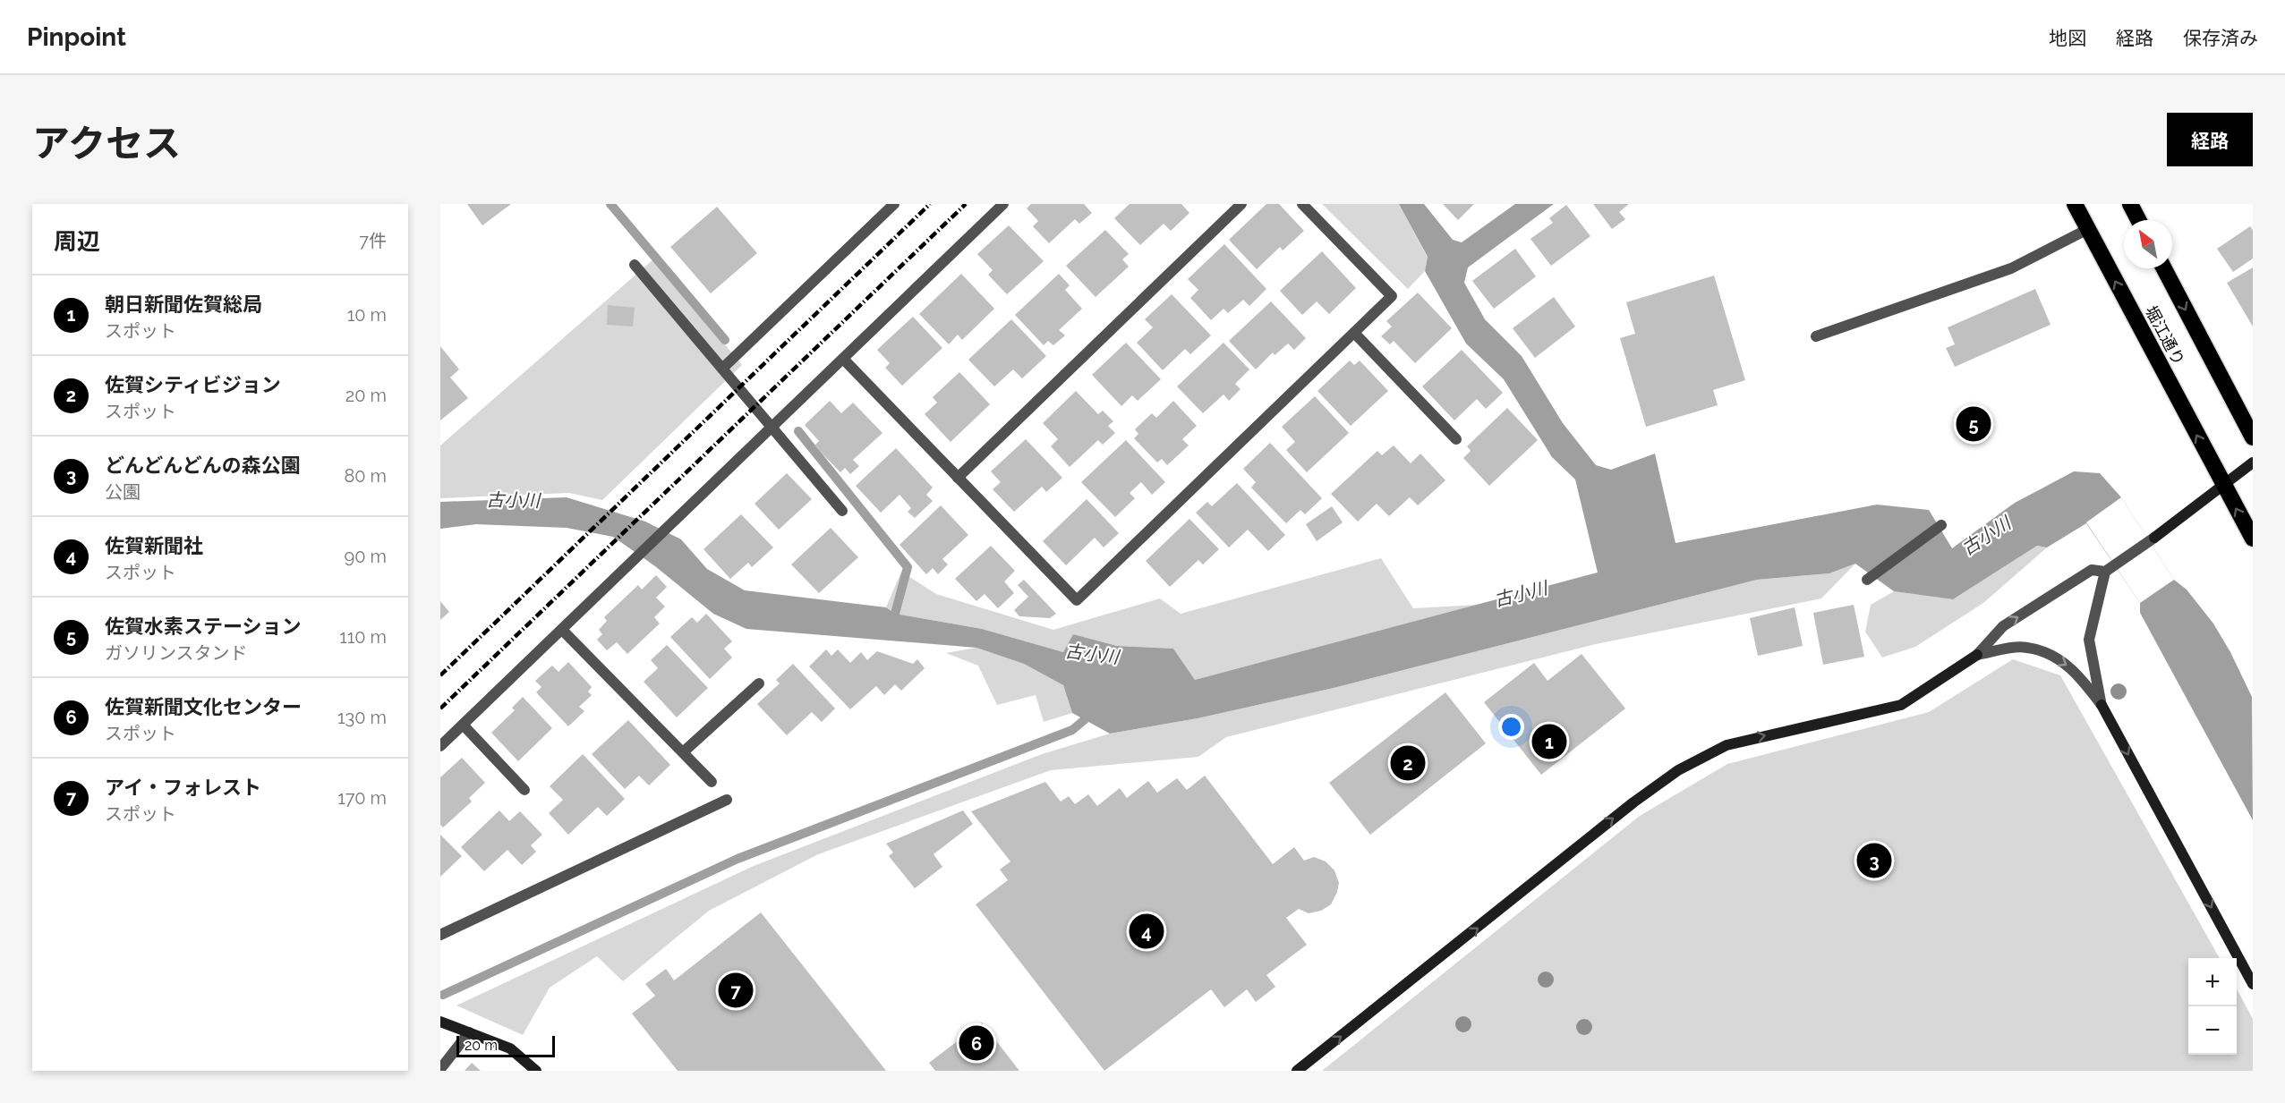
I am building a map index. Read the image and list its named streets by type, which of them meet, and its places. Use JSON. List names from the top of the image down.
{
  "streets": {
    "highway": ["堀江通り"]
  },
  "water": ["古小川"],
  "scale_bar": "20 m",
  "north": "top left",
  "page": {
    "header": "Pinpoint",
    "nav": ["地図", "経路", "保存済み"],
    "title": "アクセス",
    "buttons": "経路",
    "heading": ["周辺", "7件"],
    "list": [
      {
        "mark": "1",
        "name": "朝日新聞佐賀総局",
        "note": "スポット",
        "value": "10 m"
      },
      {
        "mark": "2",
        "name": "佐賀シティビジョン",
        "note": "スポット",
        "value": "20 m"
      },
      {
        "mark": "3",
        "name": "どんどんどんの森公園",
        "note": "公園",
        "value": "80 m"
      },
      {
        "mark": "4",
        "name": "佐賀新聞社",
        "note": "スポット",
        "value": "90 m"
      },
      {
        "mark": "5",
        "name": "佐賀水素ステーション",
        "note": "ガソリンスタンド",
        "value": "110 m"
      },
      {
        "mark": "6",
        "name": "佐賀新聞文化センター",
        "note": "スポット",
        "value": "130 m"
      },
      {
        "mark": "7",
        "name": "アイ・フォレスト",
        "note": "スポット",
        "value": "170 m"
      }
    ],
    "pins": [
      "5",
      "1",
      "2",
      "3",
      "4",
      "7",
      "6"
    ],
    "map_buttons": ["+", "−"],
    "scale": "20 m"
  }
}
